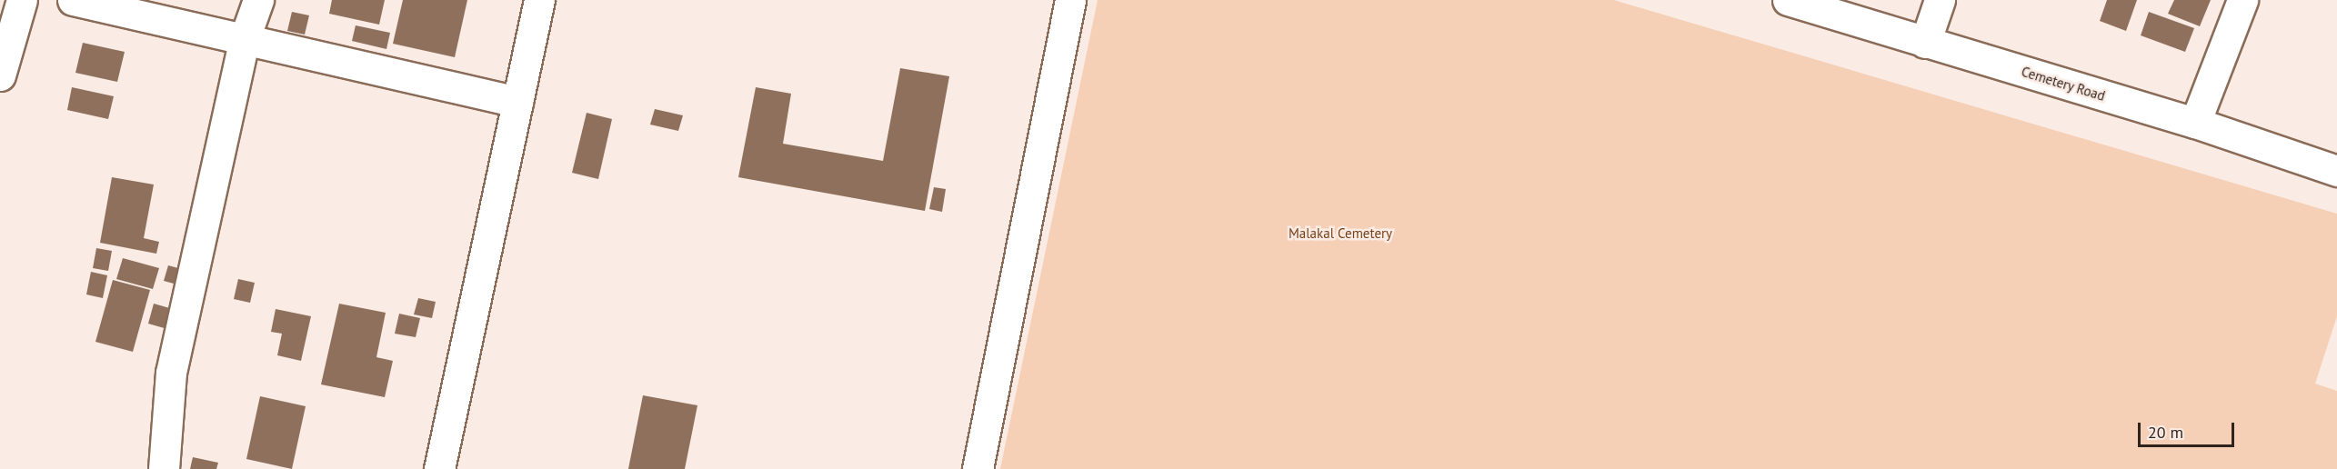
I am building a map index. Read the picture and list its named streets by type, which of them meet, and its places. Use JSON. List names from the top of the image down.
{
  "streets": {
    "street": ["Cemetery Road"]
  },
  "parks": ["Malakal Cemetery"],
  "scale_bar": "20 m"
}
